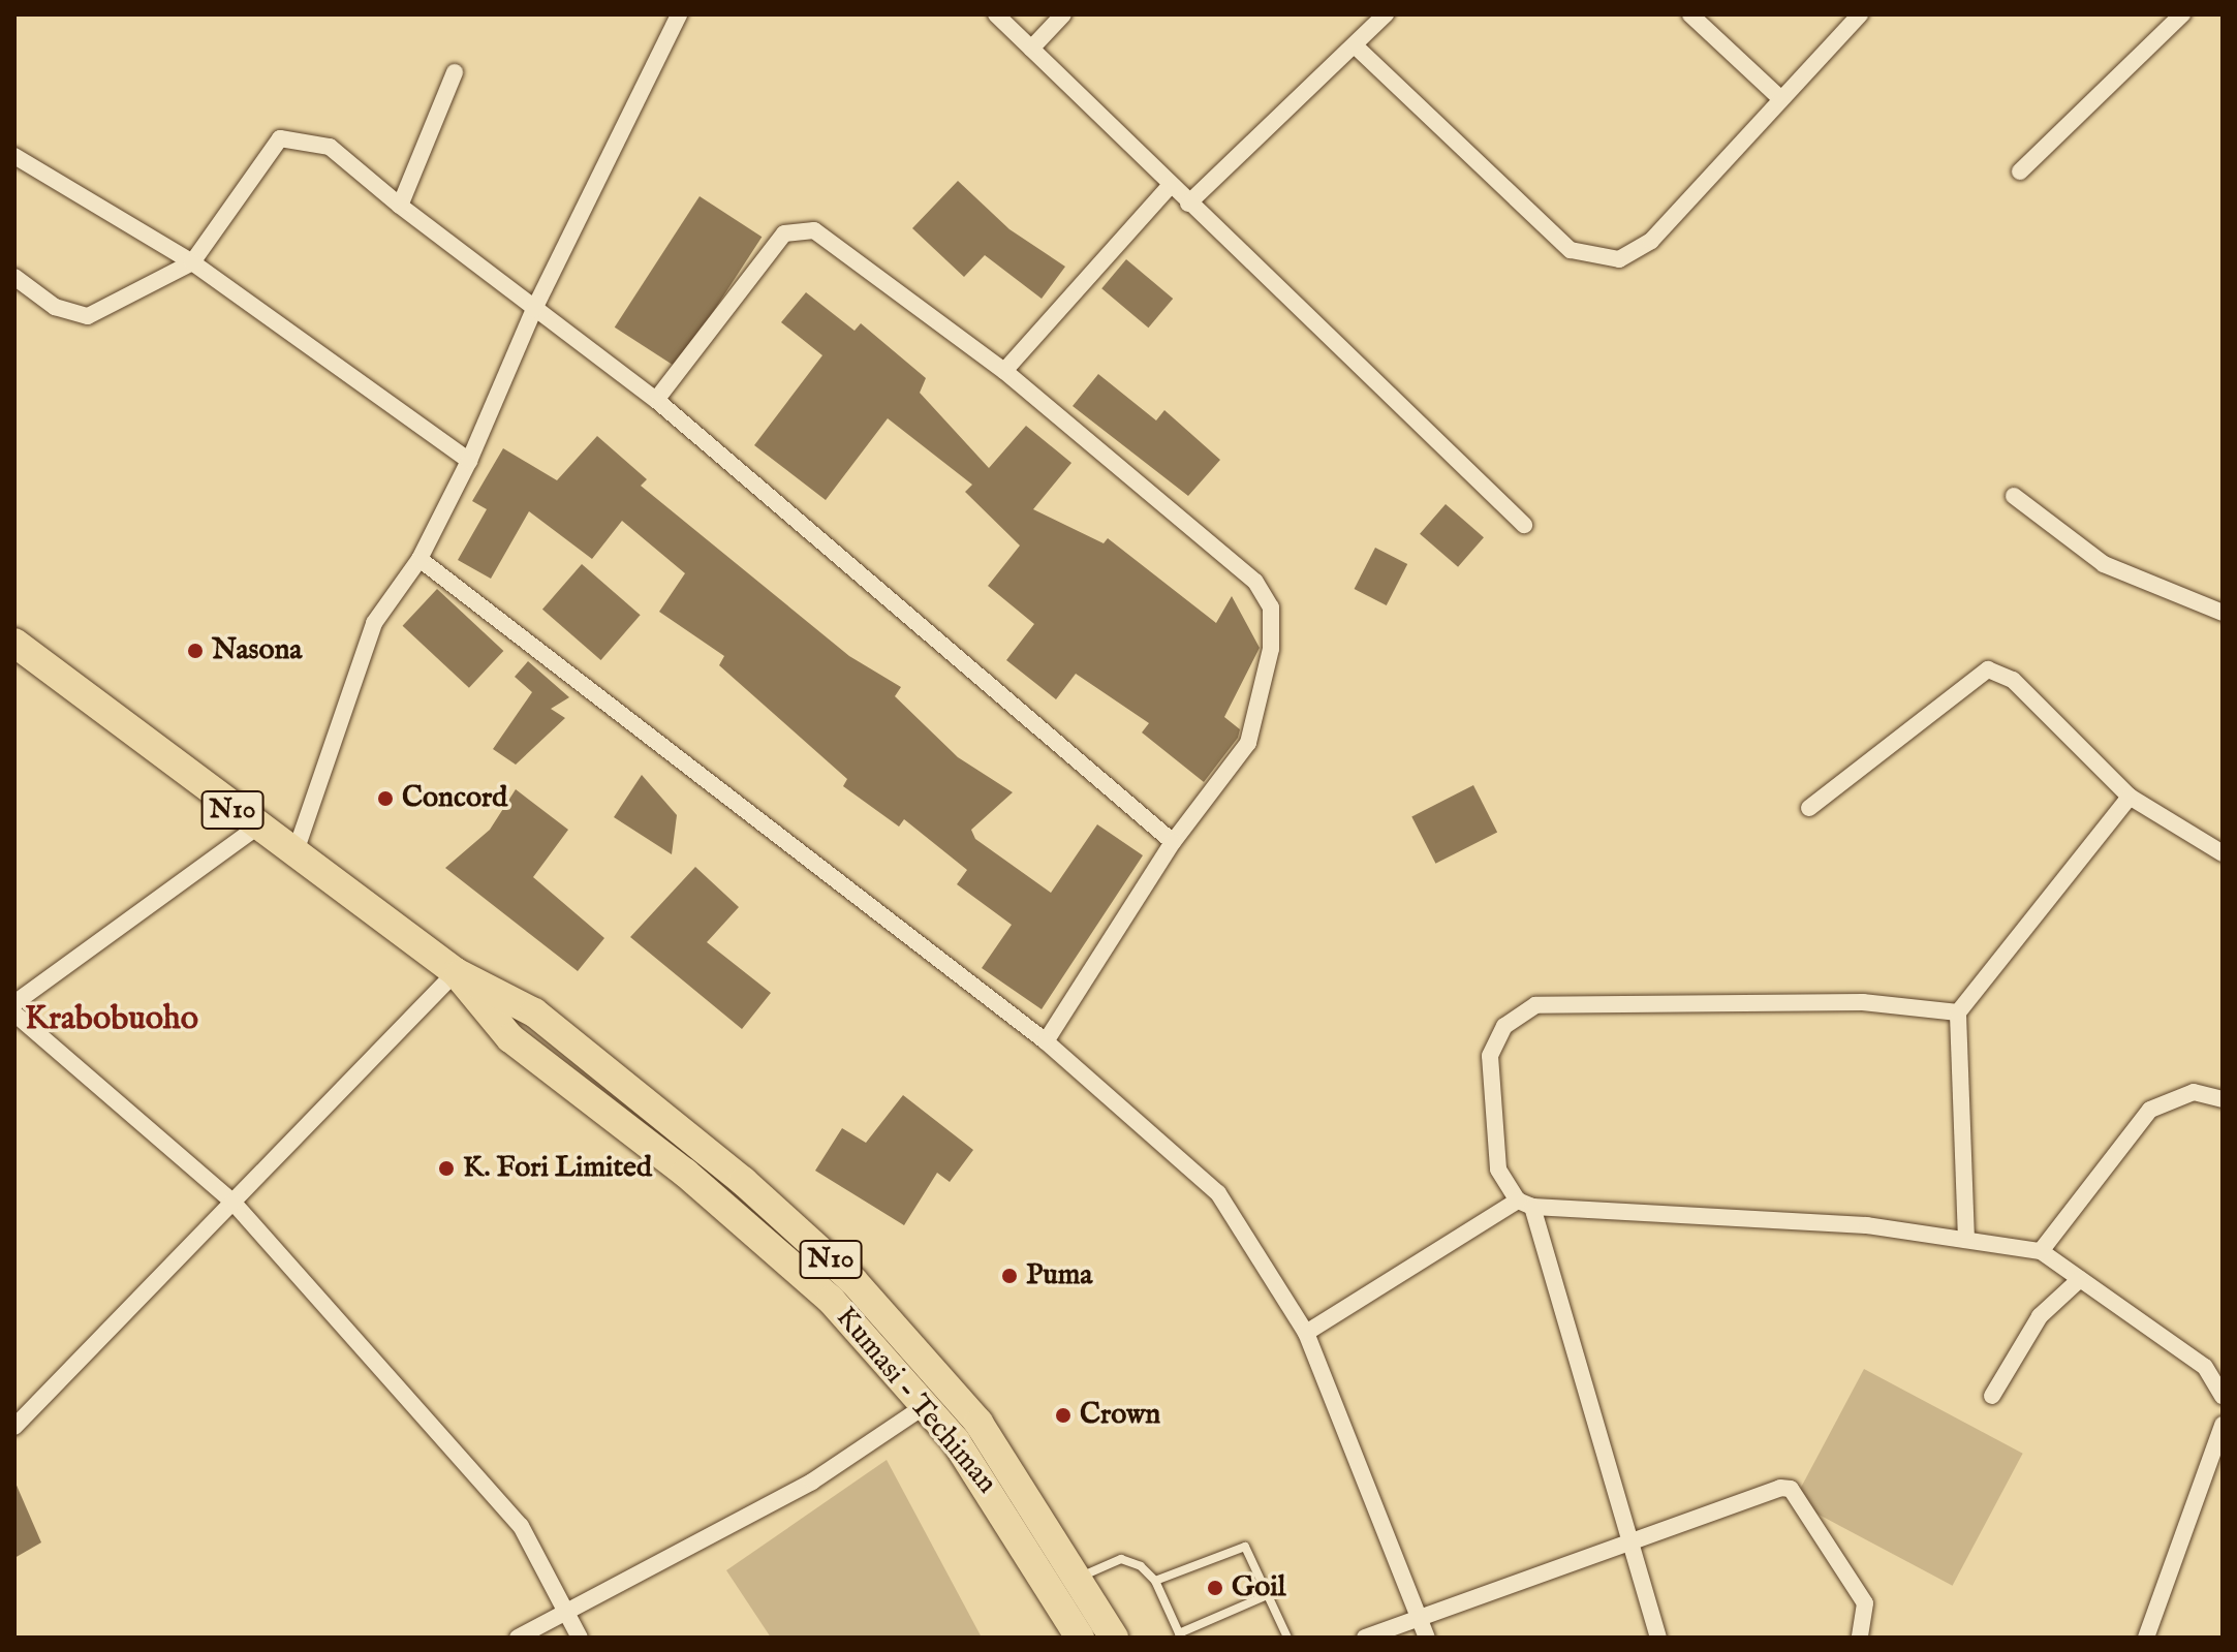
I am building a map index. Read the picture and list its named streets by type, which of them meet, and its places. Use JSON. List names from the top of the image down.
{
  "streets": {
    "highway": ["N10", "Kumasi - Techiman"]
  },
  "crossings": [
    ["N10", "Kumasi - Techiman"]
  ],
  "districts": ["Krabobuoho"],
  "places": [
    "Nasona",
    "Concord",
    "K. Fori Limited",
    "Puma",
    "Crown",
    "Goil"
  ]
}
